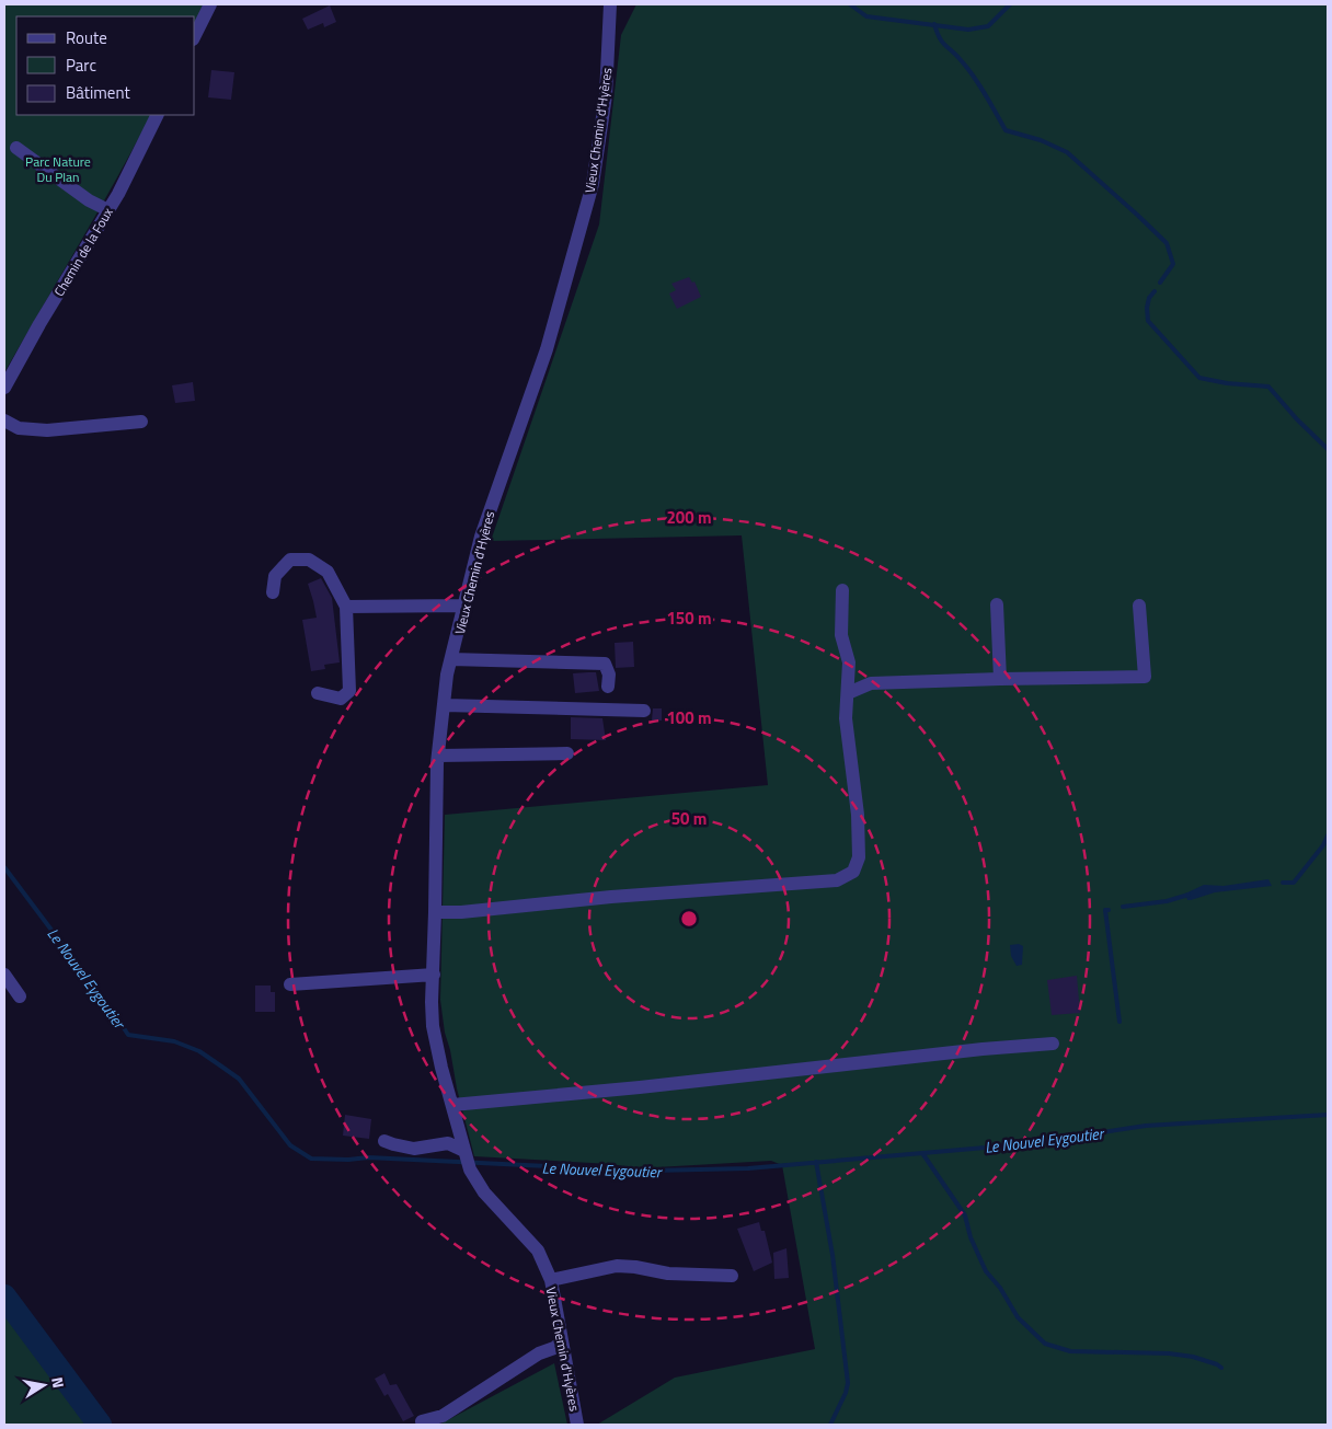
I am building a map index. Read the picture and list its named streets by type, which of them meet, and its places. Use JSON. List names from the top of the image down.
{
  "streets": {
    "street": ["Vieux Chemin d'Hyères", "Chemin de la Foux"]
  },
  "water": ["Le Nouvel Eygoutier"],
  "parks": ["Parc Nature Du Plan"],
  "legend": ["Route", "Parc", "Bâtiment"],
  "north": "right",
  "rings": [
    "200 m",
    "150 m",
    "100 m",
    "50 m"
  ]
}
